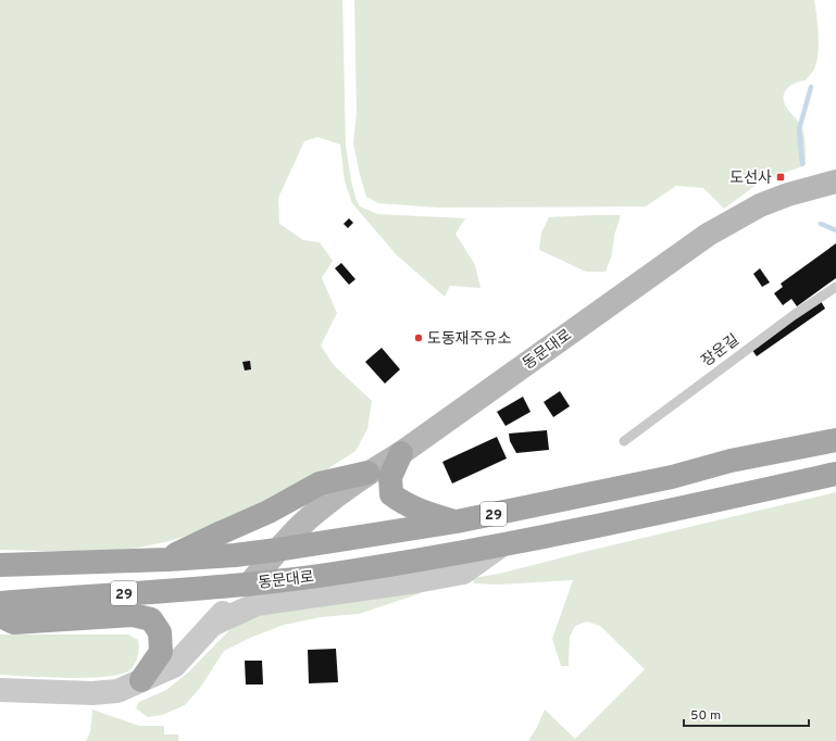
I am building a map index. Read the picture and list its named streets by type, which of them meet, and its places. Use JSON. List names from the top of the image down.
{
  "streets": {
    "main road": ["동문대로", "29"],
    "lane": ["장운길"]
  },
  "places": {
    "transit": ["도선사"],
    "other": ["도동재주유소"]
  },
  "scale_bar": "50 m"
}
